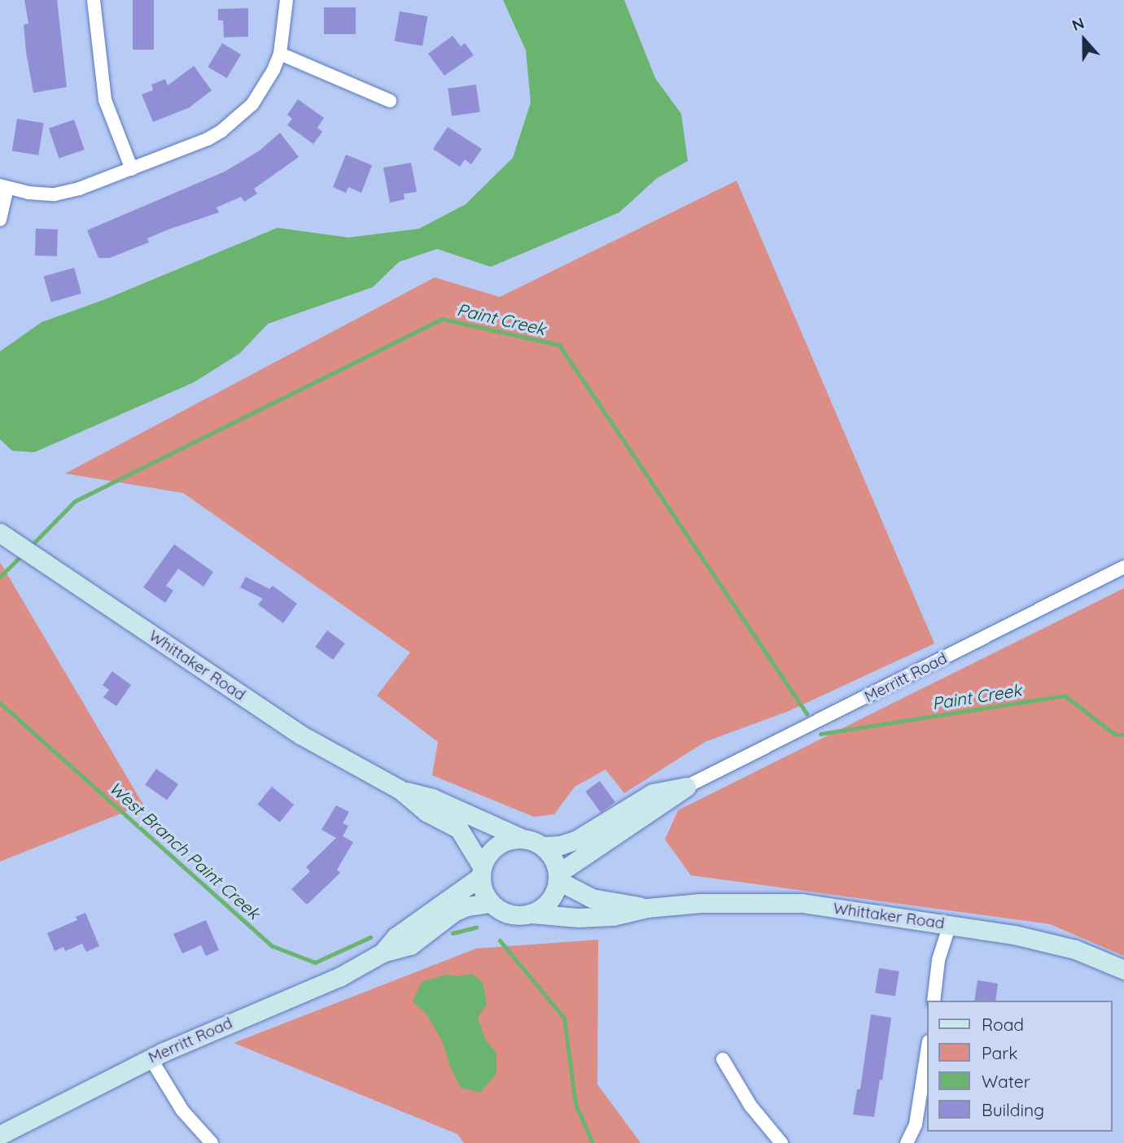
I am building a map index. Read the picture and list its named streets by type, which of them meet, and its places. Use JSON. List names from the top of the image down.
{
  "streets": {
    "main road": ["Whittaker Road", "Merritt Road"]
  },
  "crossings": [
    ["Whittaker Road", "Merritt Road"]
  ],
  "water": ["Paint Creek", "West Branch Paint Creek"],
  "legend": [
    "Road",
    "Park",
    "Water",
    "Building"
  ],
  "north": "top"
}
